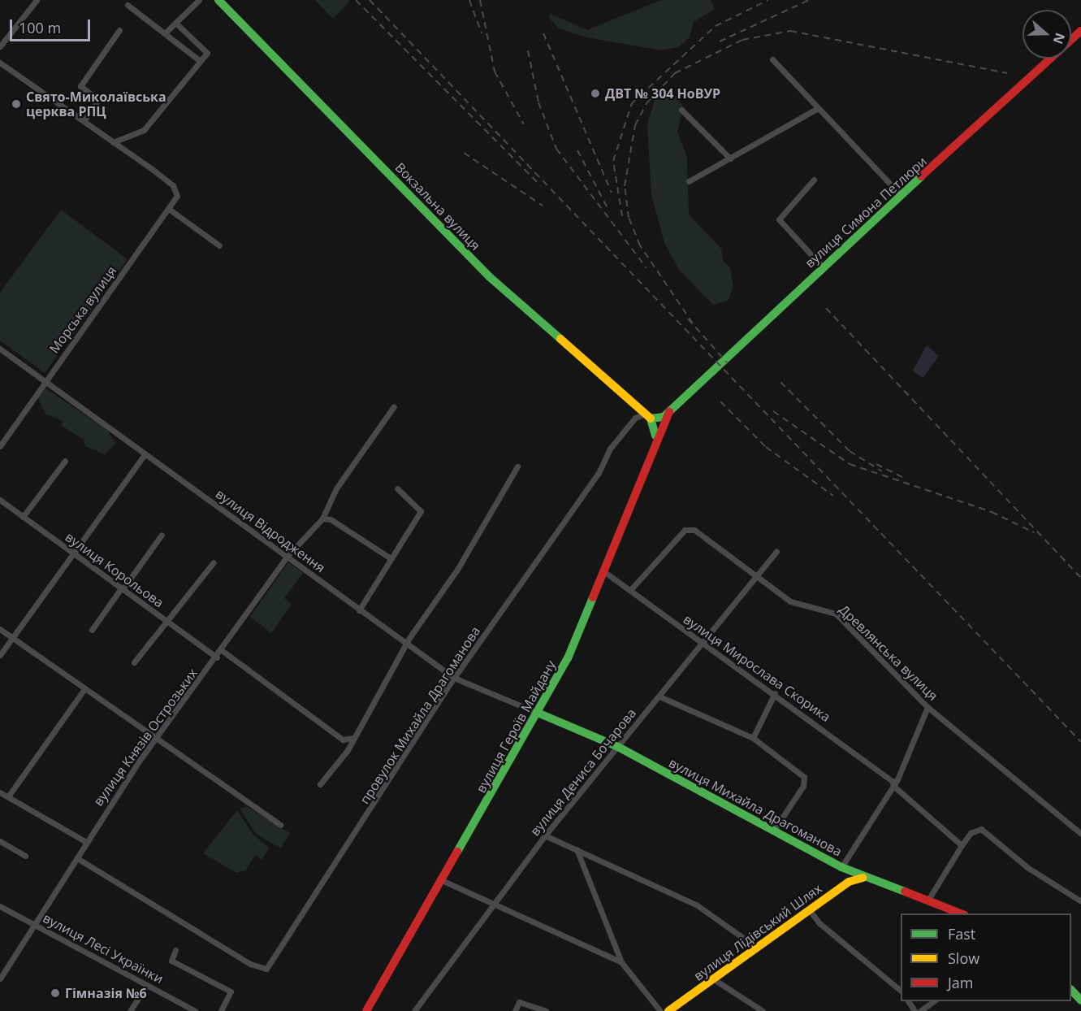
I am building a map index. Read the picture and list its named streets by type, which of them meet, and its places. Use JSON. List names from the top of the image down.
{
  "streets": {
    "street": [
      "Вокзальна вулиця",
      "вулиця Симона Петлюри",
      "Морська вулиця",
      "вулиця Відродження",
      "вулиця Корольова",
      "Древлянська вулиця",
      "вулиця Мирослава Скорика",
      "провулок Михайла Драгоманова",
      "вулиця Героїв Майдану",
      "вулиця Князів Острозьких",
      "вулиця Дениса Бочарова",
      "вулиця Михайла Драгоманова",
      "вулиця Лідівський Шлях",
      "вулиця Лесі Українки"
    ]
  },
  "crossings": [
    ["Вокзальна вулиця", "провулок Михайла Драгоманова"],
    ["вулиця Симона Петлюри", "вулиця Героїв Майдану"],
    ["Морська вулиця", "вулиця Відродження"],
    ["вулиця Відродження", "провулок Михайла Драгоманова"],
    ["вулиця Відродження", "вулиця Героїв Майдану"],
    ["вулиця Відродження", "вулиця Князів Острозьких"],
    ["вулиця Відродження", "вулиця Михайла Драгоманова"],
    ["вулиця Корольова", "вулиця Князів Острозьких"],
    ["Древлянська вулиця", "вулиця Мирослава Скорика"],
    ["Древлянська вулиця", "вулиця Дениса Бочарова"],
    ["вулиця Мирослава Скорика", "вулиця Героїв Майдану"],
    ["вулиця Мирослава Скорика", "вулиця Дениса Бочарова"],
    ["провулок Михайла Драгоманова", "вулиця Князів Острозьких"],
    ["вулиця Героїв Майдану", "вулиця Михайла Драгоманова"],
    ["вулиця Князів Острозьких", "вулиця Лесі Українки"],
    ["вулиця Дениса Бочарова", "вулиця Михайла Драгоманова"],
    ["вулиця Михайла Драгоманова", "вулиця Лідівський Шлях"]
  ],
  "places": ["ДВТ № 304 НоВУР", "Свято-Миколаївська церква РПЦ", "Гімназія №6"],
  "legend": ["Fast", "Slow", "Jam"],
  "scale_bar": "100 m",
  "north": "right"
}
